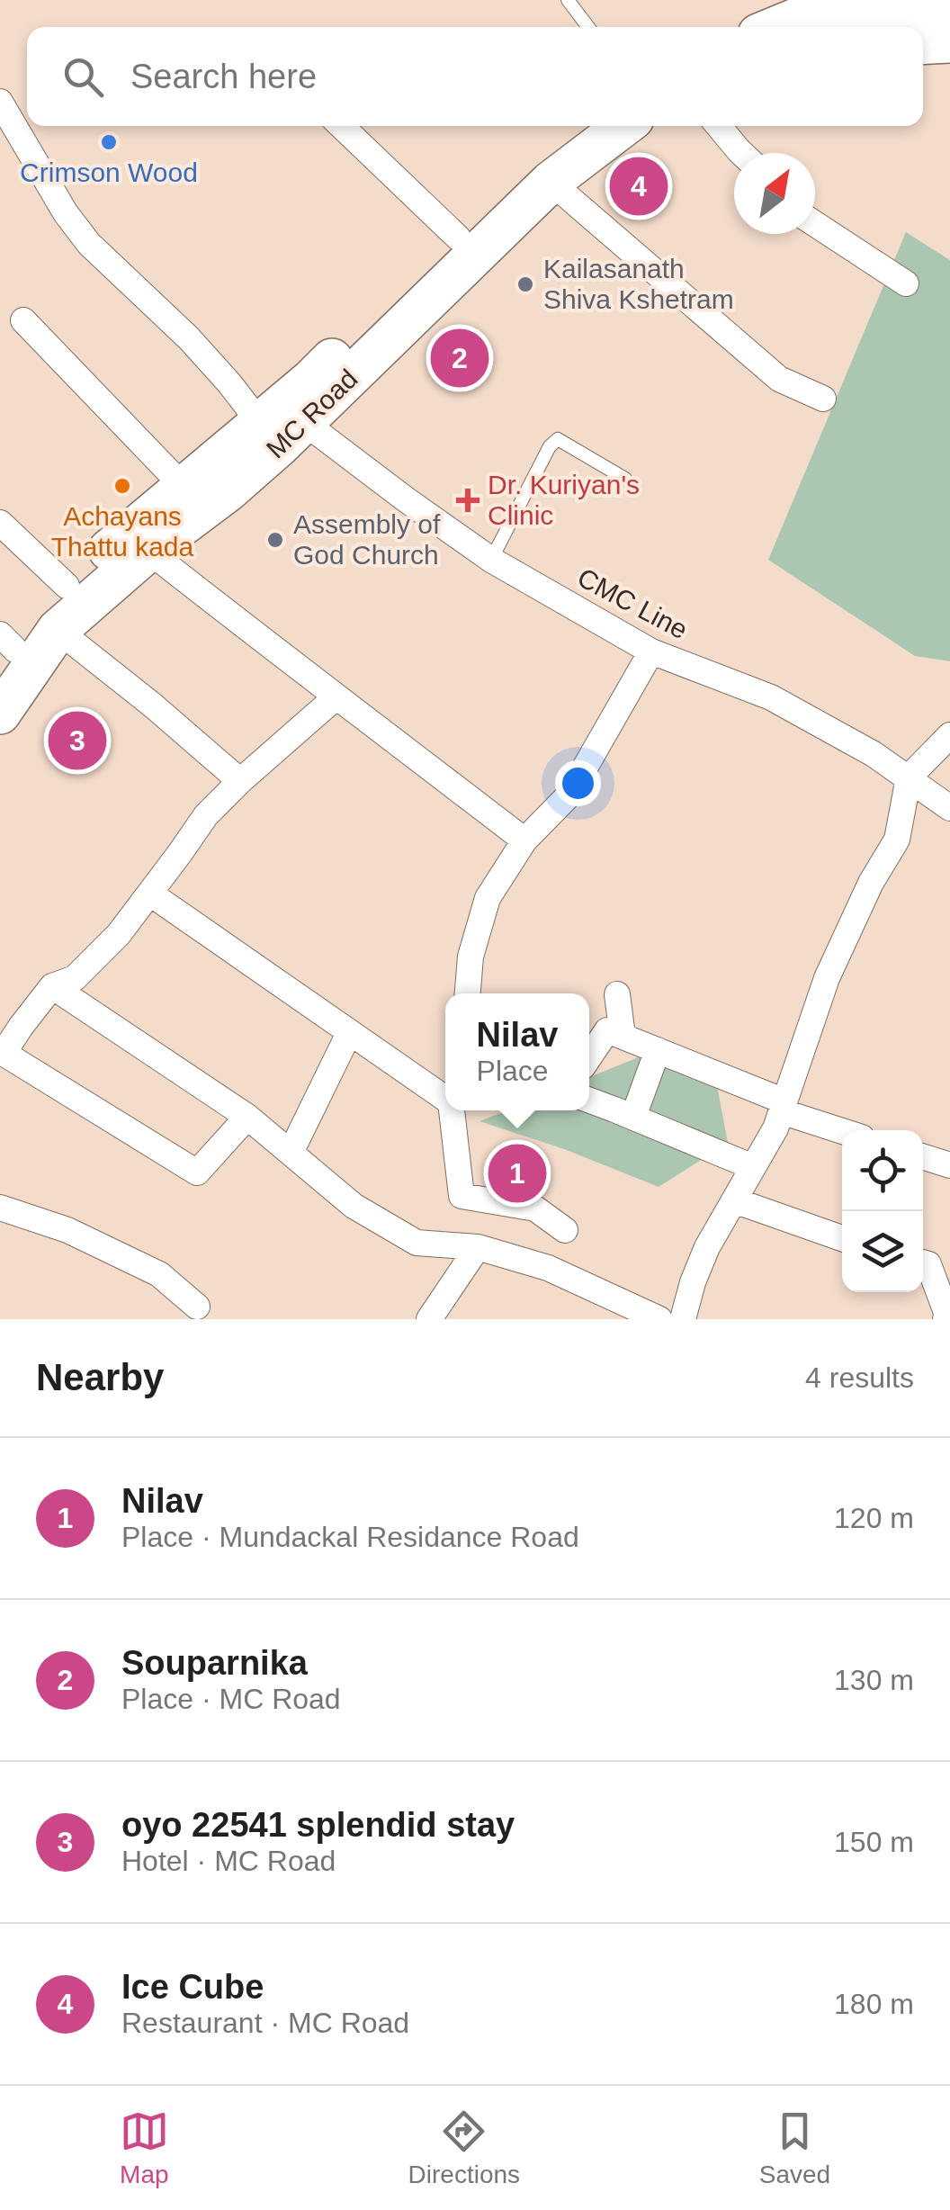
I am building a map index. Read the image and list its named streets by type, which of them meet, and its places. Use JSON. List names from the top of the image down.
{
  "streets": {
    "main road": ["MC Road"],
    "street": ["CMC Line"]
  },
  "crossings": [
    ["MC Road", "CMC Line"]
  ],
  "places": {
    "other": [
      "Crimson Wood",
      "Kailasanath Shiva Kshetram",
      "Achayans Thattu kada",
      "Assembly of God Church"
    ],
    "health": ["Dr. Kuriyan's Clinic"]
  },
  "north": "top right",
  "page": {
    "search": "Search here",
    "pins": [
      "4",
      "2",
      "3",
      "1"
    ],
    "popup": ["Nilav", "Place"],
    "heading": ["Nearby", "4 results"],
    "list": [
      {
        "mark": "1",
        "name": "Nilav",
        "note": "Place · Mundackal Residance Road",
        "value": "120 m"
      },
      {
        "mark": "2",
        "name": "Souparnika",
        "note": "Place · MC Road",
        "value": "130 m"
      },
      {
        "mark": "3",
        "name": "oyo 22541 splendid stay",
        "note": "Hotel · MC Road",
        "value": "150 m"
      },
      {
        "mark": "4",
        "name": "Ice Cube",
        "note": "Restaurant · MC Road",
        "value": "180 m"
      }
    ],
    "nav": ["Map", "Directions", "Saved"]
  }
}
